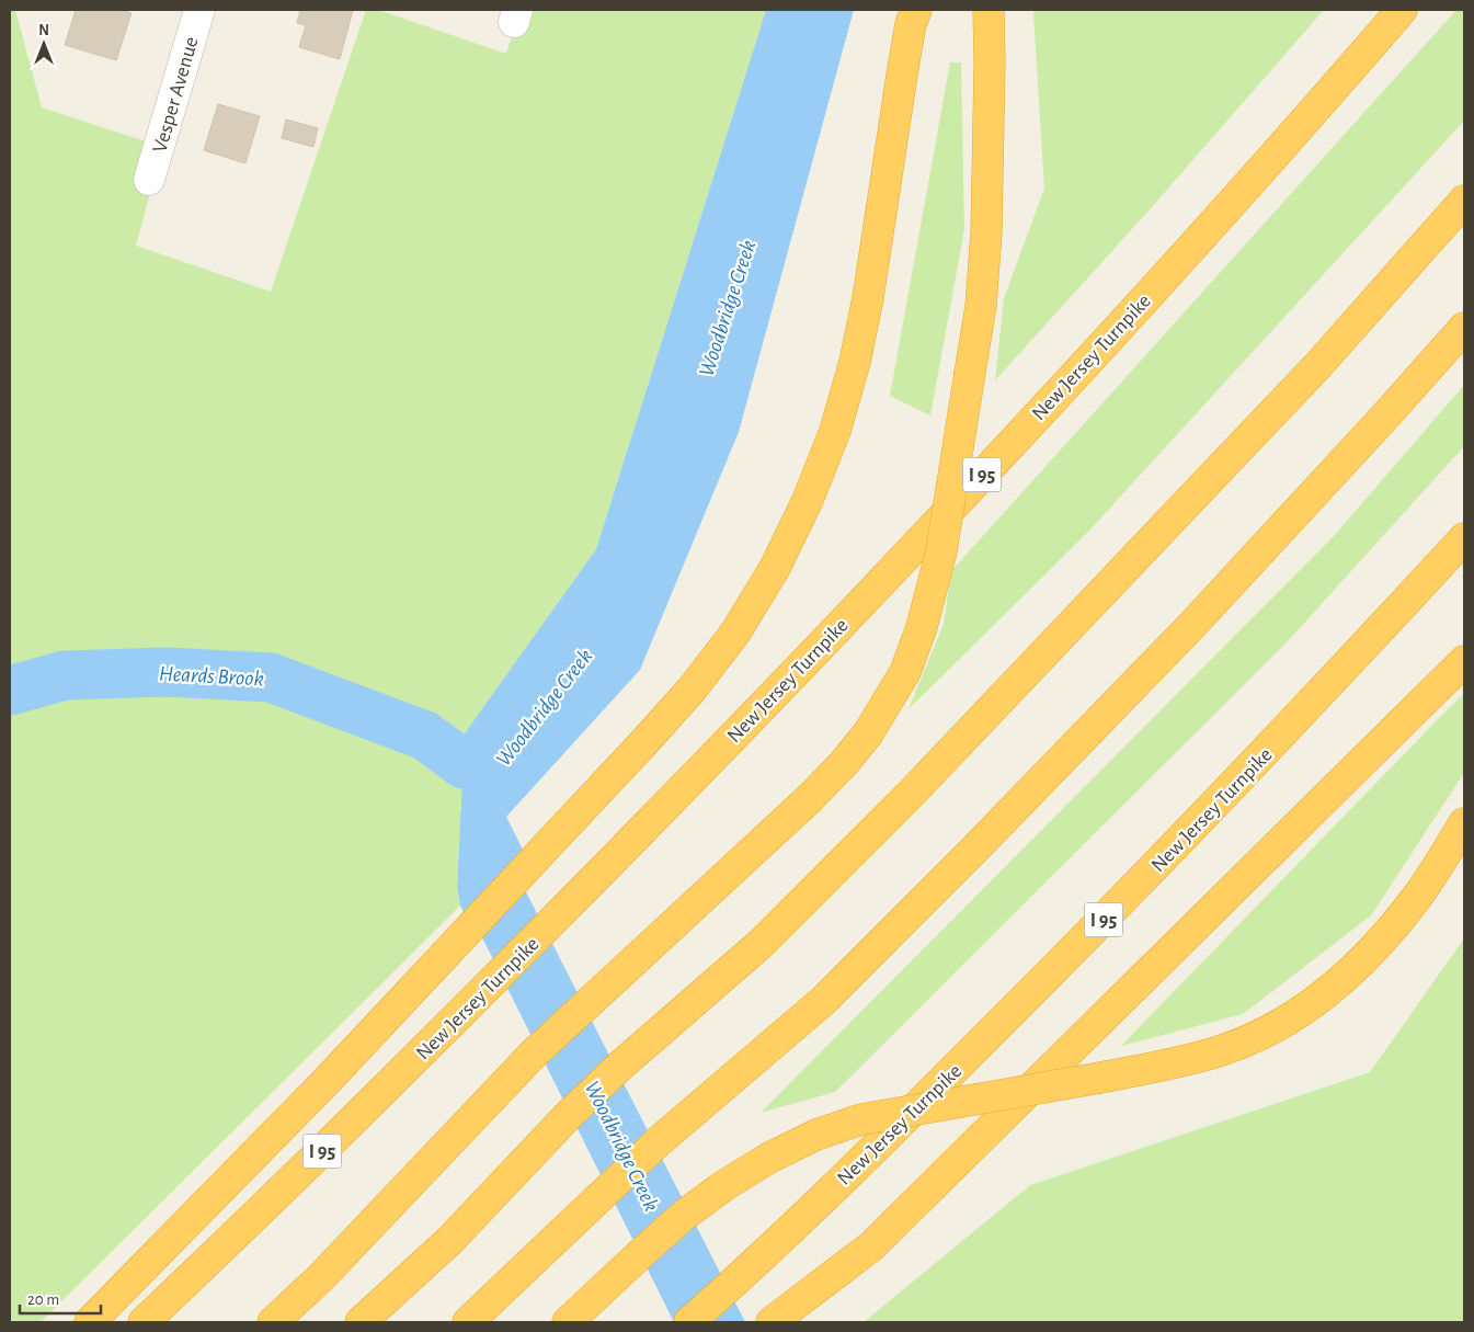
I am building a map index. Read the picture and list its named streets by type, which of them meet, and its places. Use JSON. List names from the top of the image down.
{
  "streets": {
    "highway": ["New Jersey Turnpike", "I 95"],
    "street": ["Vesper Avenue"]
  },
  "water": ["Woodbridge Creek", "Heards Brook"],
  "scale_bar": "20 m",
  "north": "top"
}
